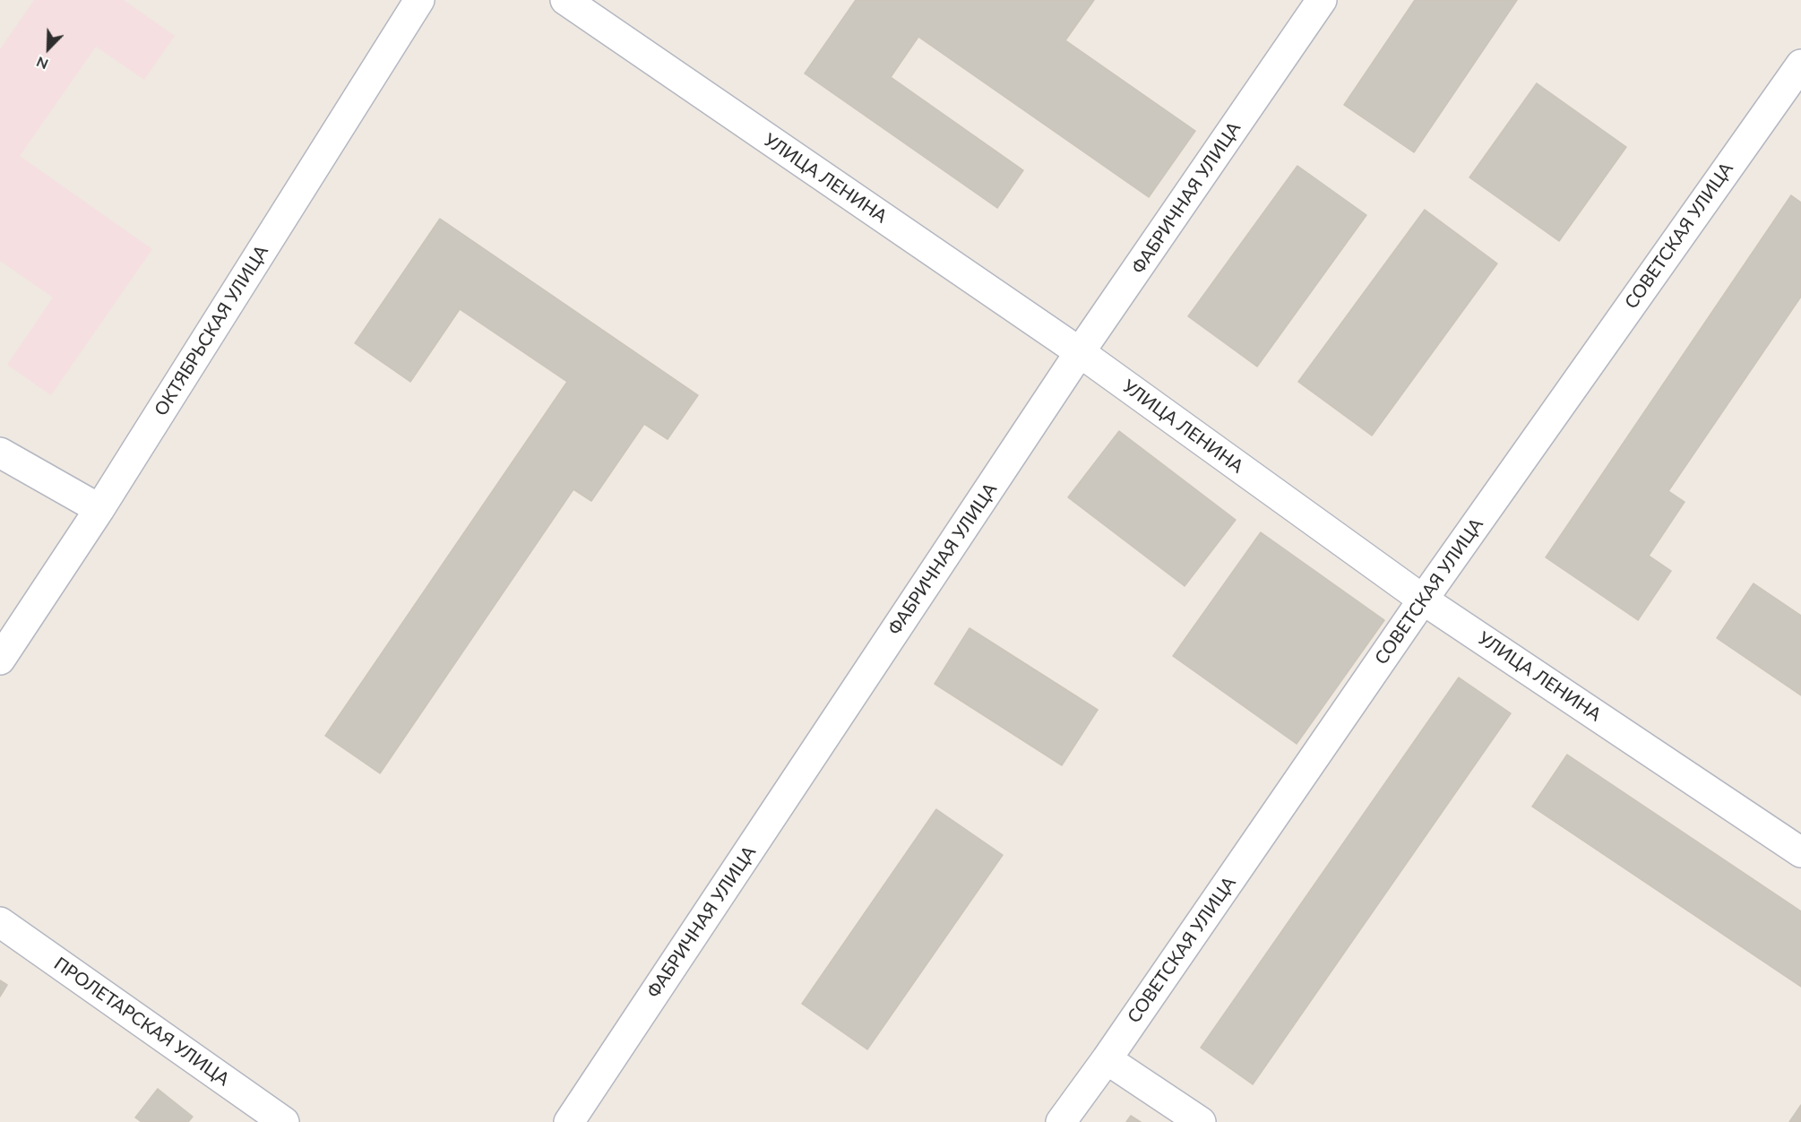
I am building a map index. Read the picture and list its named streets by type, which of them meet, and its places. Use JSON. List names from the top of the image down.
{
  "streets": {
    "street": [
      "УЛИЦА ЛЕНИНА",
      "ФАБРИЧНАЯ УЛИЦА",
      "СОВЕТСКАЯ УЛИЦА",
      "ОКТЯБРЬСКАЯ УЛИЦА",
      "ПРОЛЕТАРСКАЯ УЛИЦА"
    ]
  },
  "crossings": [
    ["УЛИЦА ЛЕНИНА", "ФАБРИЧНАЯ УЛИЦА"],
    ["УЛИЦА ЛЕНИНА", "СОВЕТСКАЯ УЛИЦА"]
  ],
  "north": "bottom left"
}
